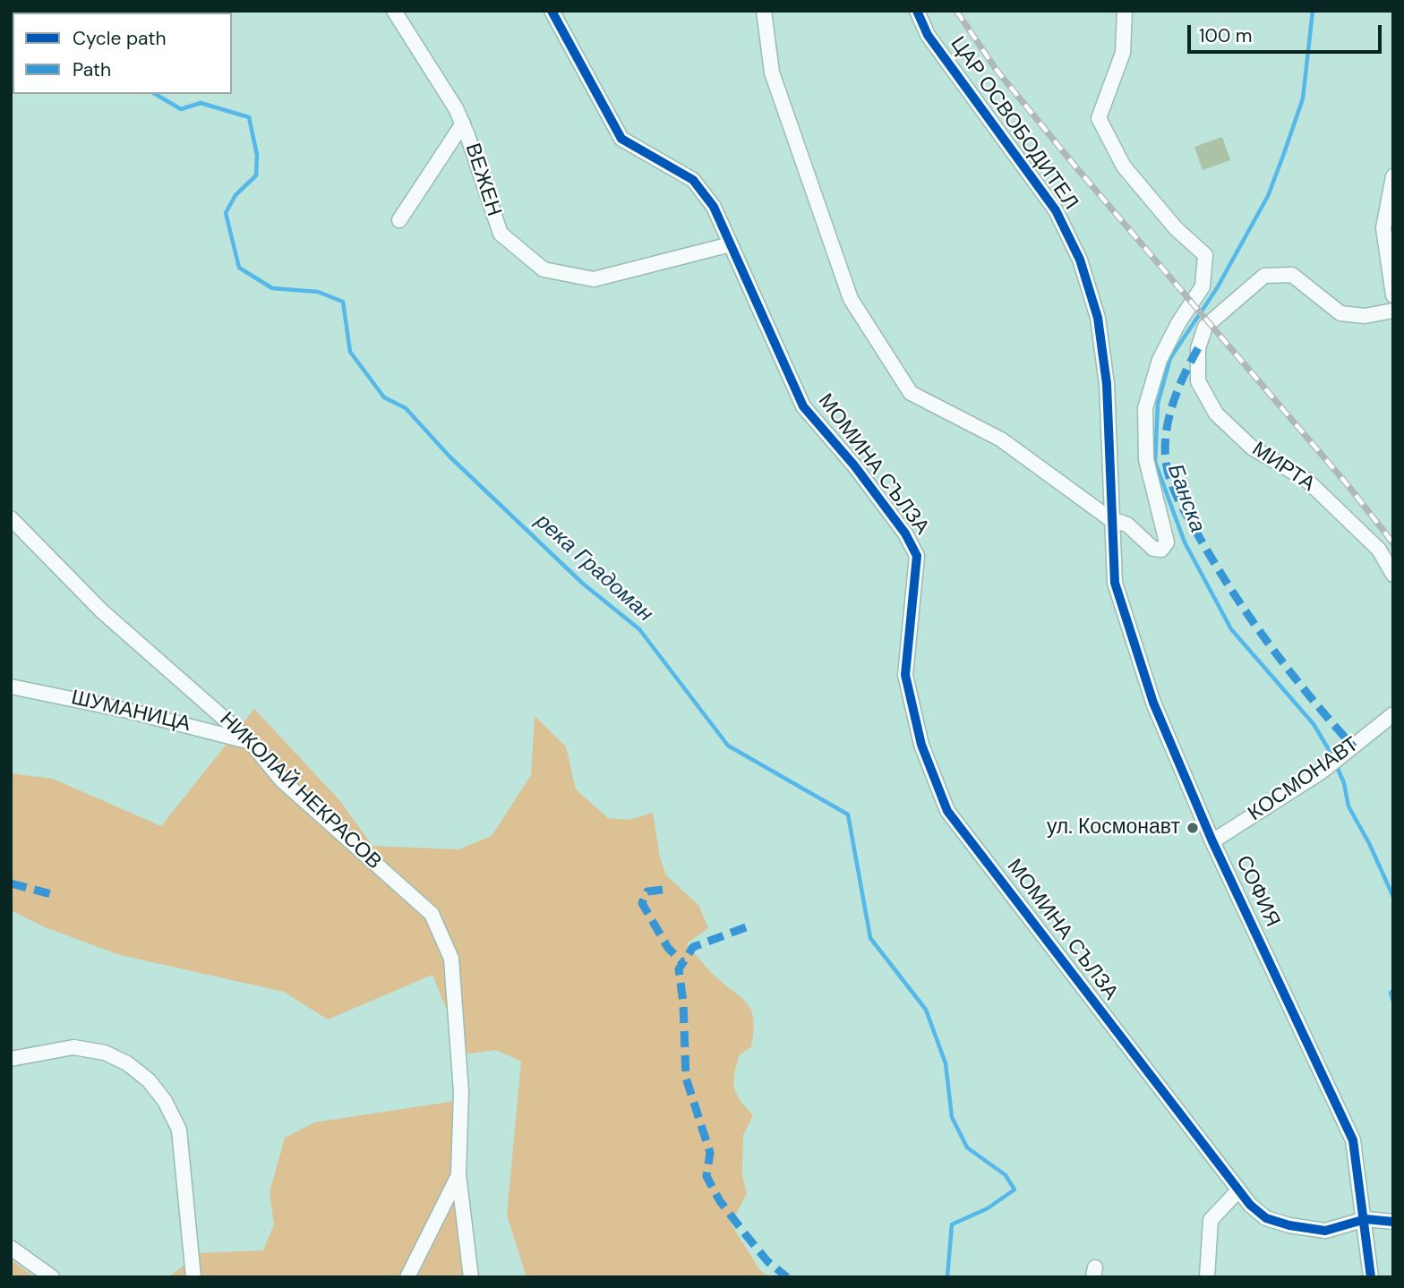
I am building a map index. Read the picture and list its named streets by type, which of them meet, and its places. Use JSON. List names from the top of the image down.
{
  "streets": {
    "street": [
      "ЦАР ОСВОБОДИТЕЛ",
      "ВЕЖЕН",
      "МОМИНА СЪЛЗА",
      "МИРТА",
      "ШУМАНИЦА",
      "КОСМОНАВТ",
      "НИКОЛАЙ НЕКРАСОВ",
      "СОФИЯ"
    ]
  },
  "crossings": [
    ["ЦАР ОСВОБОДИТЕЛ", "СОФИЯ"],
    ["ВЕЖЕН", "МОМИНА СЪЛЗА"],
    ["МОМИНА СЪЛЗА", "СОФИЯ"],
    ["ШУМАНИЦА", "НИКОЛАЙ НЕКРАСОВ"],
    ["КОСМОНАВТ", "СОФИЯ"]
  ],
  "water": ["Банска", "река Градоман"],
  "places": ["ул. Космонавт"],
  "legend": ["Cycle path", "Path"],
  "scale_bar": "100 m"
}
